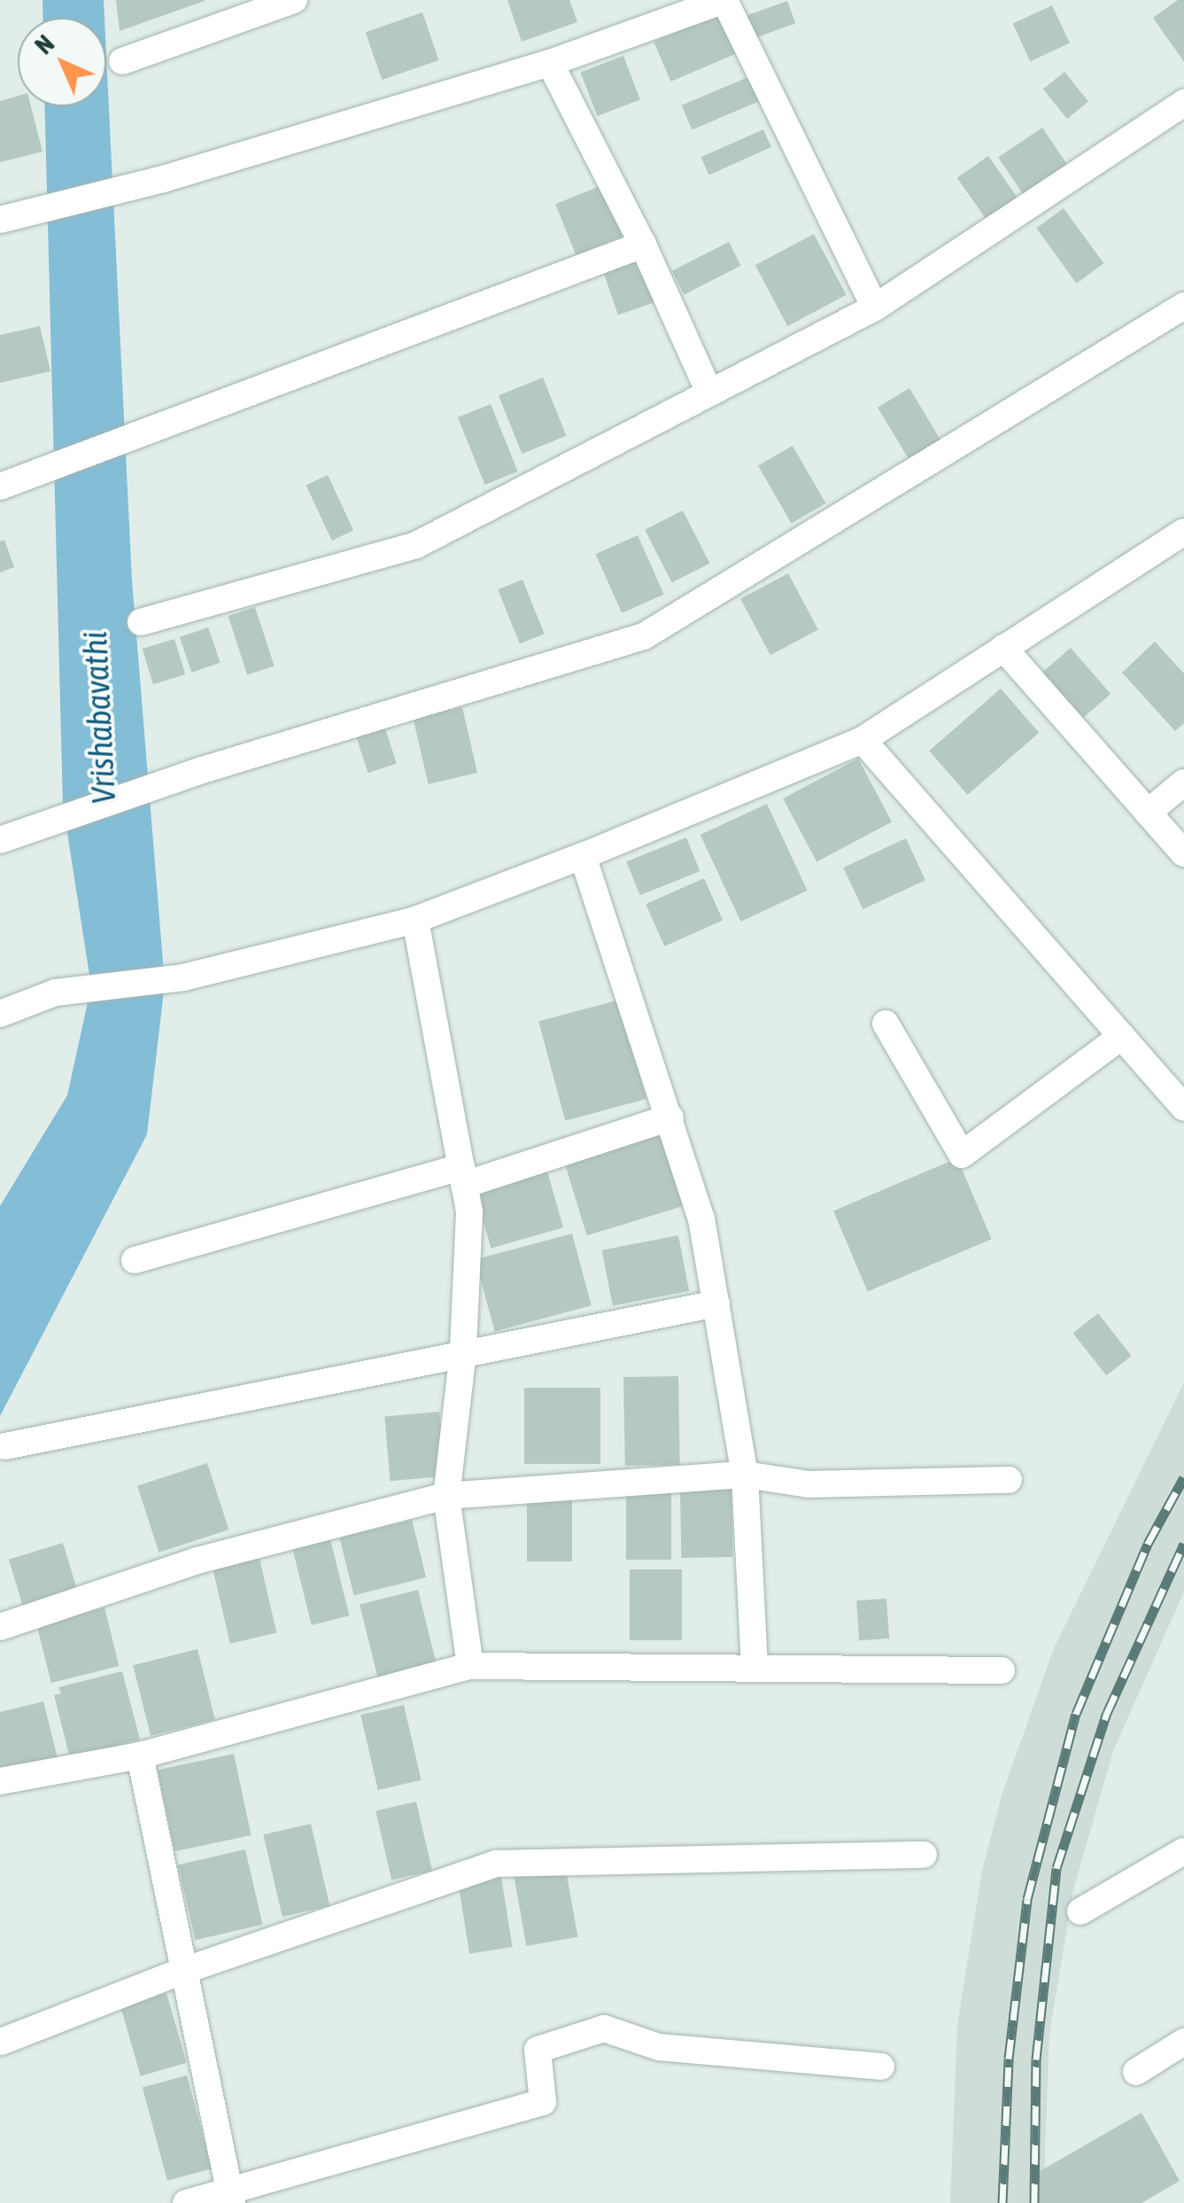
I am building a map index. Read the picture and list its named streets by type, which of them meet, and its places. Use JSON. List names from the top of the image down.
{
  "water": ["Vrishabavathi"],
  "north": "top left"
}
